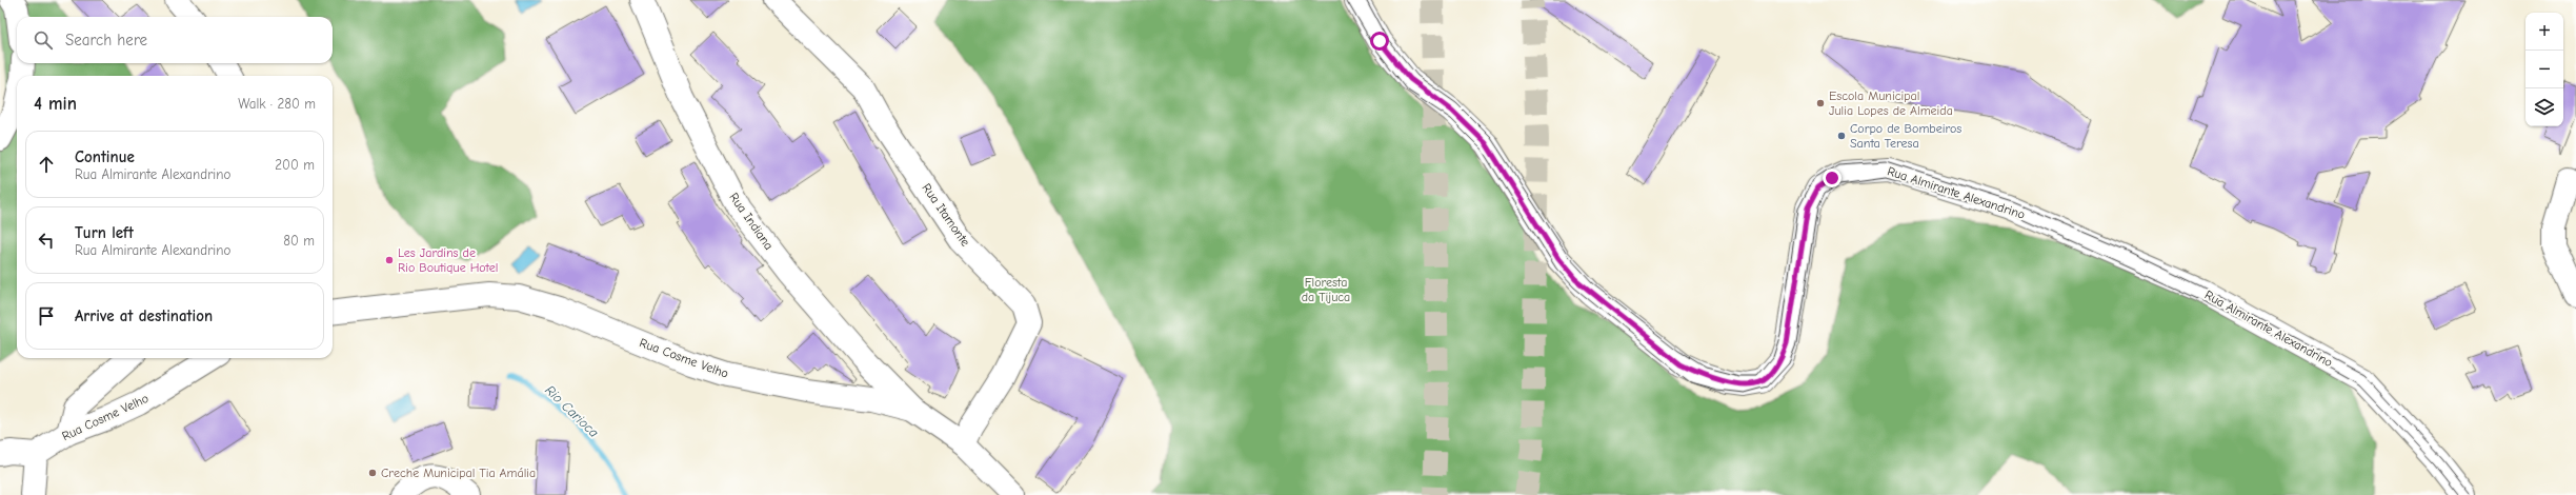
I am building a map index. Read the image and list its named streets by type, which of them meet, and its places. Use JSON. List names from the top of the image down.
{
  "streets": {
    "street": [
      "Rua Almirante Alexandrino",
      "Rua Itamonte",
      "Rua Indiana",
      "Rua Cosme Velho"
    ]
  },
  "crossings": [
    ["Rua Itamonte", "Rua Cosme Velho"],
    ["Rua Indiana", "Rua Cosme Velho"]
  ],
  "water": ["Rio Carioca"],
  "parks": ["Floresta da Tijuca"],
  "places": [
    "Escola Municipal Julia Lopes de Almeida",
    "Corpo de Bombeiros Santa Teresa",
    "Les Jardins de Rio Boutique Hotel",
    "Creche Municipal Tia Amália"
  ],
  "page": {
    "map_buttons": ["+", "−"],
    "search": "Search here",
    "heading": ["4 min", "Walk · 280 m"],
    "list": [
      ["Continue", "Rua Almirante Alexandrino", "200 m"],
      ["Turn left", "Rua Almirante Alexandrino", "80 m"],
      "Arrive at destination"
    ]
  }
}
